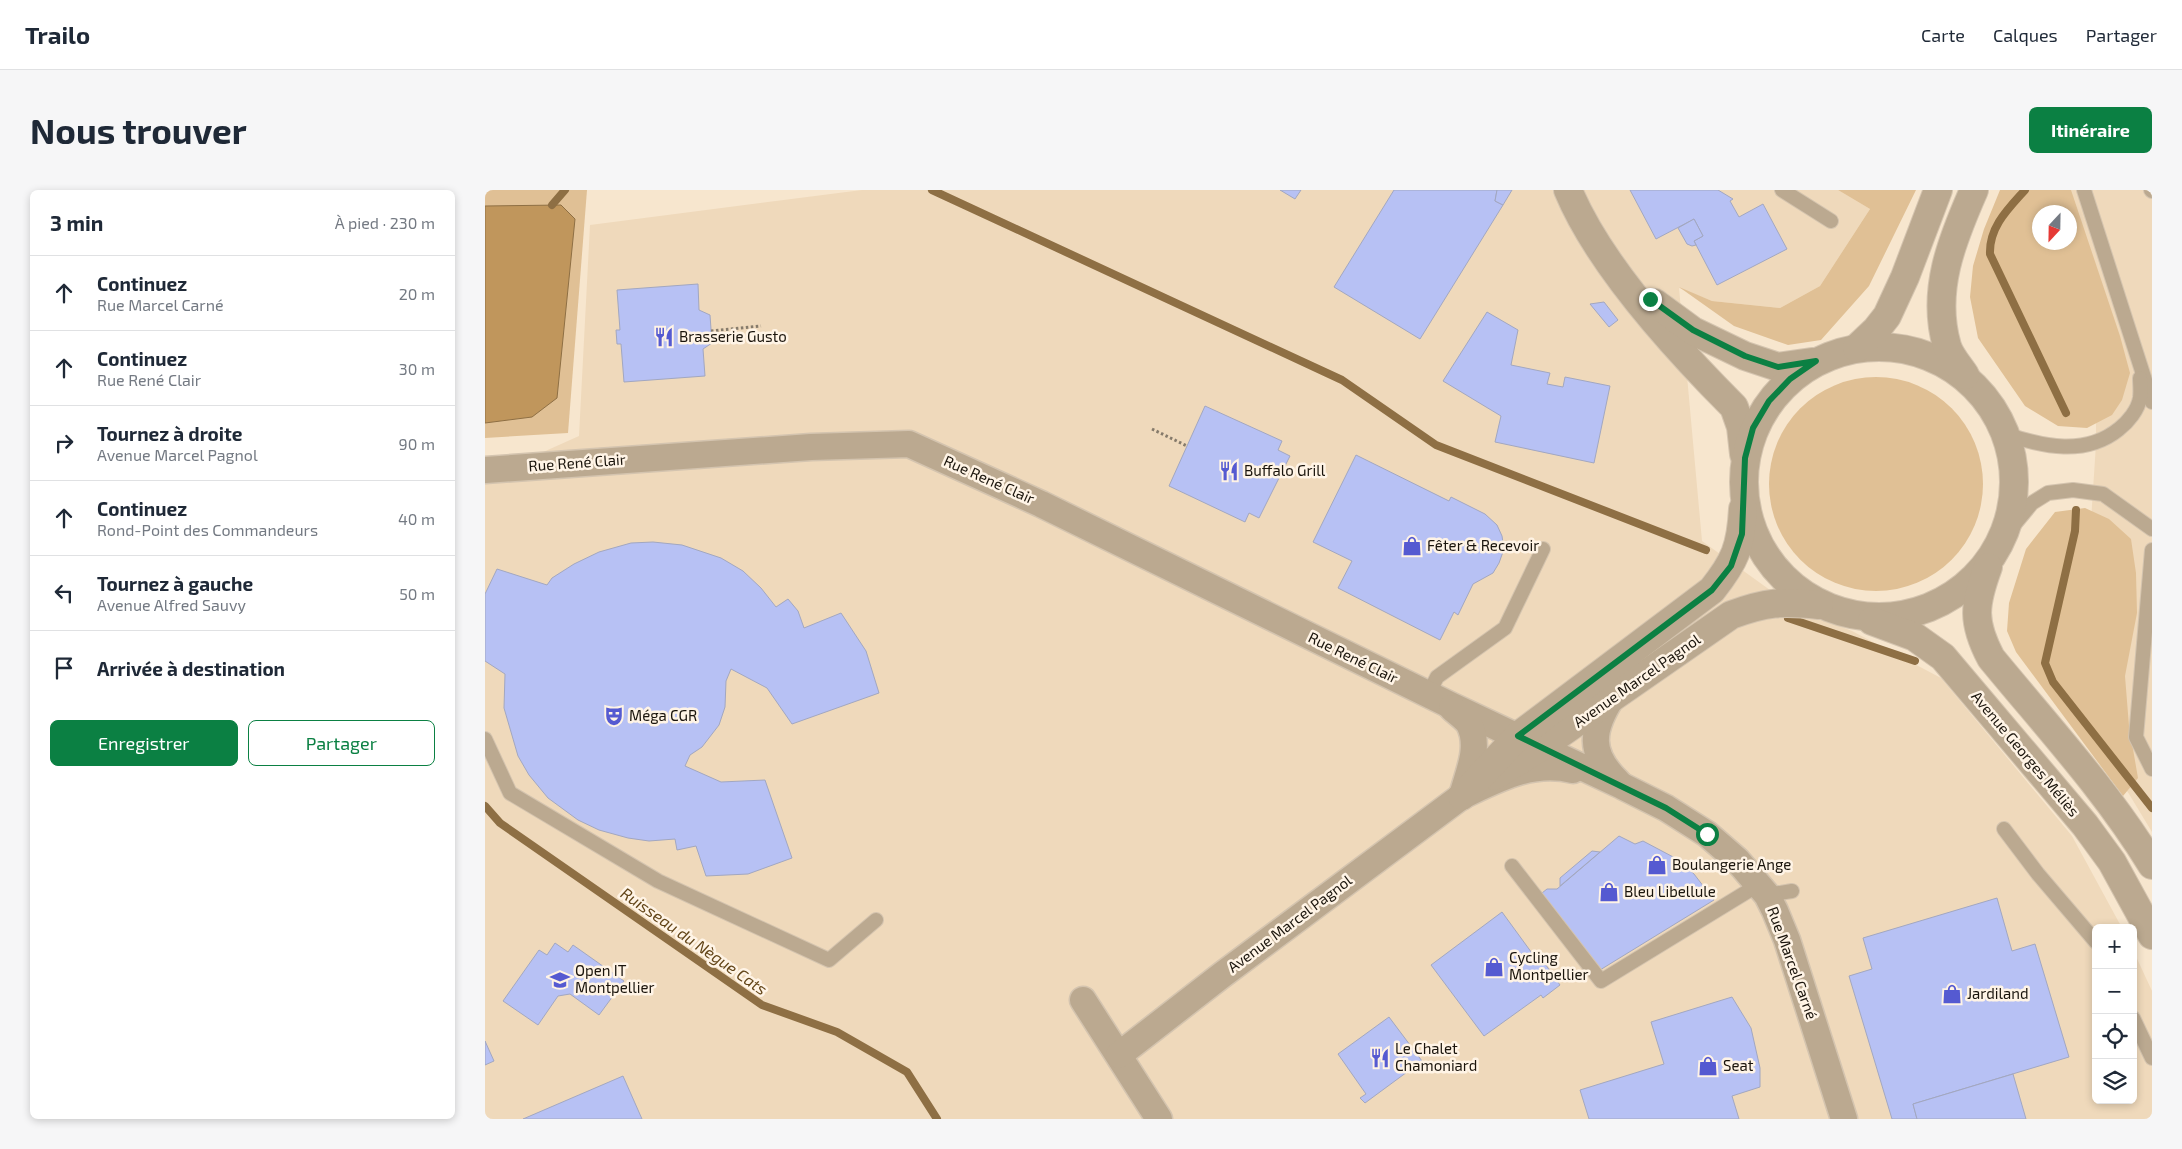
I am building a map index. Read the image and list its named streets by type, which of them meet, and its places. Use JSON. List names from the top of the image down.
{
  "streets": {
    "street": [
      "Rue René Clair",
      "Avenue Marcel Pagnol",
      "Avenue Georges Méliès",
      "Rue Marcel Carné"
    ]
  },
  "crossings": [
    ["Rue René Clair", "Avenue Marcel Pagnol"],
    ["Rue René Clair", "Rue Marcel Carné"]
  ],
  "water": ["Ruisseau du Nègue Cats"],
  "places": {
    "restaurant": ["Brasserie Gusto", "Buffalo Grill", "Le Chalet Chamoniard"],
    "shop": [
      "Fêter & Recevoir",
      "Boulangerie Ange",
      "Bleu Libellule",
      "Cycling Montpellier",
      "Jardiland",
      "Seat"
    ],
    "theatre": ["Méga CGR"],
    "school or university": ["Open IT Montpellier"]
  },
  "north": "bottom",
  "page": {
    "header": "Trailo",
    "nav": ["Carte", "Calques", "Partager"],
    "buttons": [
      "Itinéraire",
      ["Enregistrer", "Partager"]
    ],
    "title": "Nous trouver",
    "heading": ["3 min", "À pied · 230 m"],
    "list": [
      ["Continuez", "Rue Marcel Carné", "20 m"],
      ["Continuez", "Rue René Clair", "30 m"],
      ["Tournez à droite", "Avenue Marcel Pagnol", "90 m"],
      ["Continuez", "Rond-Point des Commandeurs", "40 m"],
      ["Tournez à gauche", "Avenue Alfred Sauvy", "50 m"],
      "Arrivée à destination"
    ],
    "map_buttons": ["+", "−"]
  }
}
